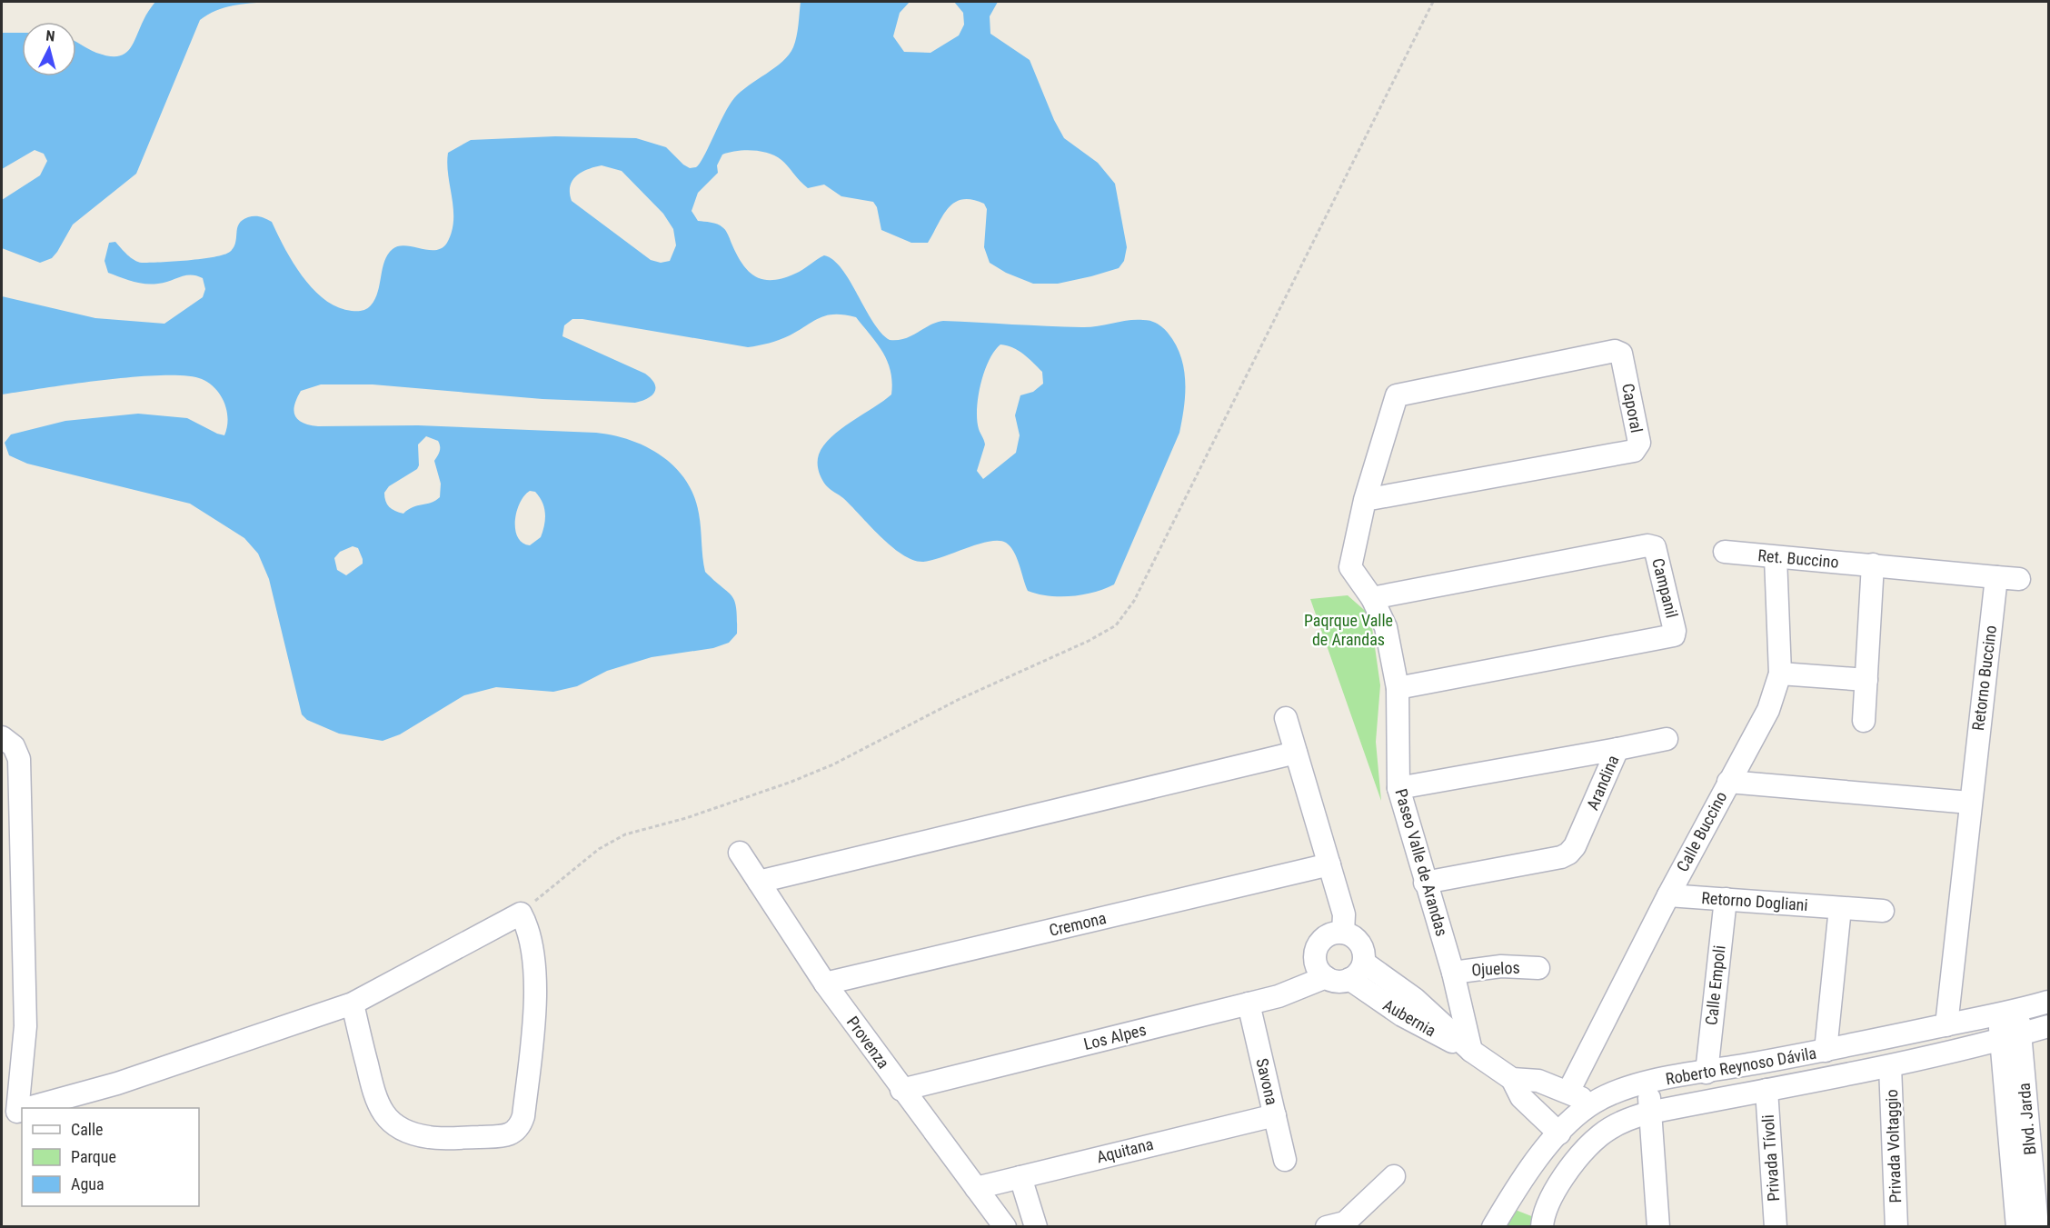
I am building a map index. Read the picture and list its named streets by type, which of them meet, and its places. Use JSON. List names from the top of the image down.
{
  "streets": {
    "street": [
      "Caporal",
      "Ret. Buccino",
      "Campanil",
      "Retorno Buccino",
      "Arandina",
      "Calle Buccino",
      "Paseo Valle de Arandas",
      "Retorno Dogliani",
      "Cremona",
      "Ojuelos",
      "Calle Empoli",
      "Aubernia",
      "Los Alpes",
      "Provenza",
      "Roberto Reynoso Dávila",
      "Savona",
      "Blvd. Jarda",
      "Privada Voltaggio",
      "Aquitana",
      "Privada Tívoli"
    ]
  },
  "crossings": [
    ["Caporal", "Paseo Valle de Arandas"],
    ["Ret. Buccino", "Retorno Buccino"],
    ["Ret. Buccino", "Calle Buccino"],
    ["Campanil", "Paseo Valle de Arandas"],
    ["Retorno Buccino", "Roberto Reynoso Dávila"],
    ["Arandina", "Paseo Valle de Arandas"],
    ["Calle Buccino", "Retorno Dogliani"],
    ["Paseo Valle de Arandas", "Ojuelos"],
    ["Paseo Valle de Arandas", "Aubernia"],
    ["Retorno Dogliani", "Calle Empoli"],
    ["Cremona", "Provenza"],
    ["Calle Empoli", "Roberto Reynoso Dávila"],
    ["Aubernia", "Los Alpes"],
    ["Aubernia", "Roberto Reynoso Dávila"],
    ["Los Alpes", "Provenza"],
    ["Los Alpes", "Savona"],
    ["Provenza", "Aquitana"],
    ["Roberto Reynoso Dávila", "Blvd. Jarda"],
    ["Roberto Reynoso Dávila", "Privada Voltaggio"],
    ["Roberto Reynoso Dávila", "Privada Tívoli"],
    ["Savona", "Aquitana"]
  ],
  "parks": ["Paqrque Valle de Arandas"],
  "legend": ["Calle", "Parque", "Agua"],
  "north": "top"
}
